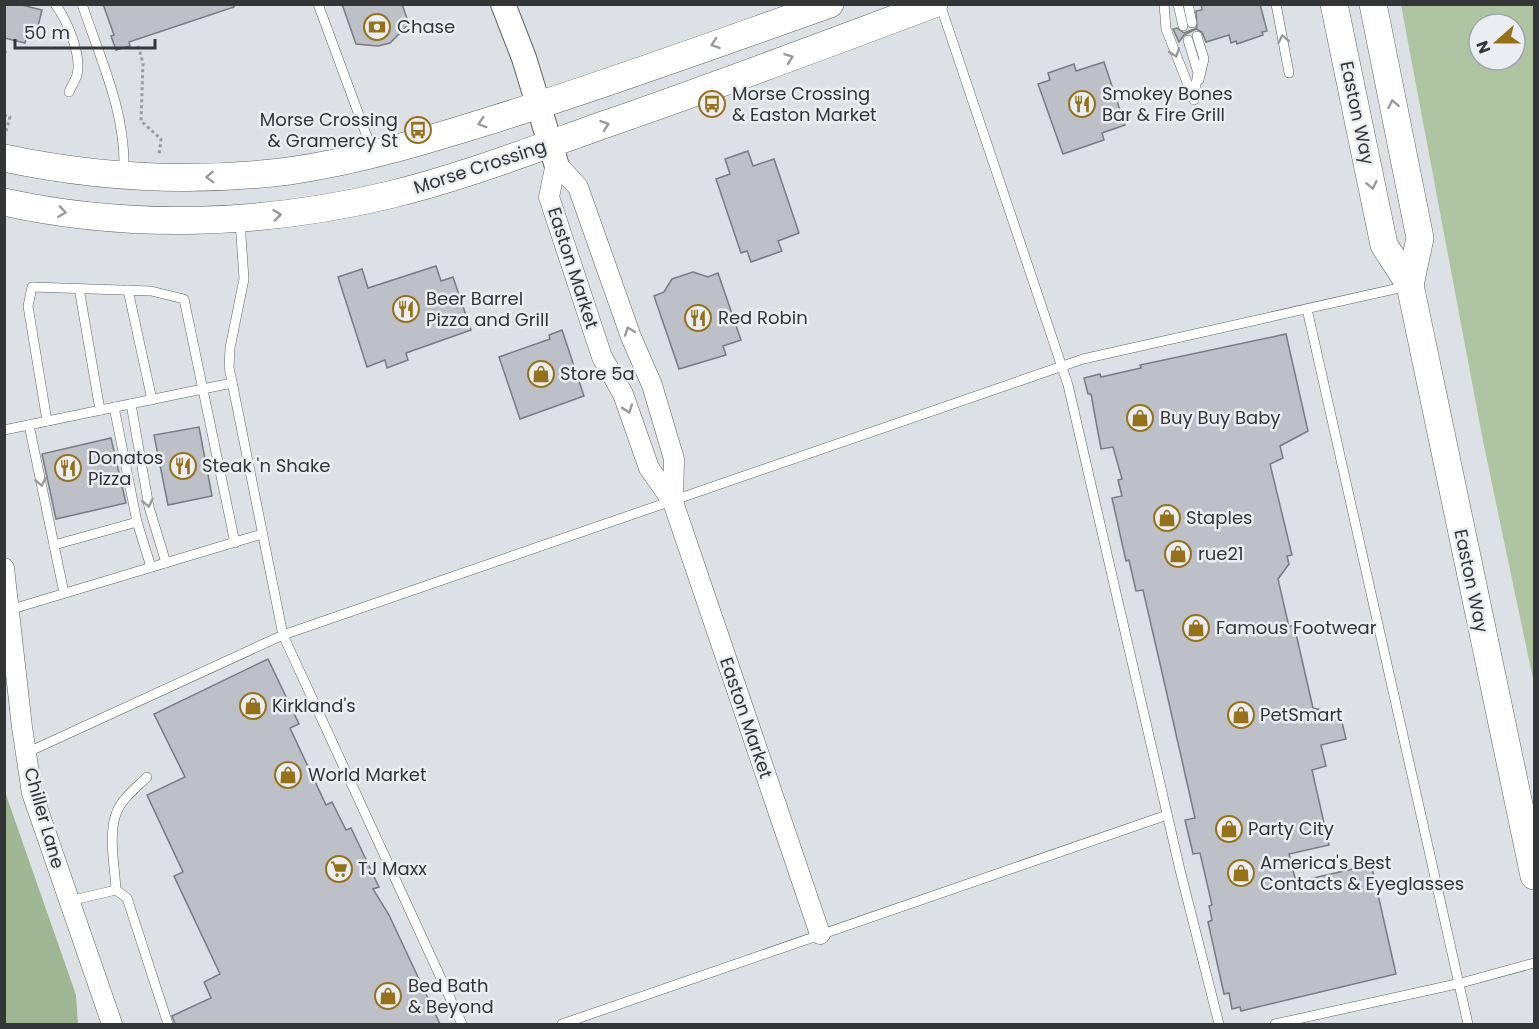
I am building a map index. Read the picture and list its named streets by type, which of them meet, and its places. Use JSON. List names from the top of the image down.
{
  "streets": {
    "main road": ["Easton Way", "Morse Crossing"],
    "street": ["Easton Market", "Chiller Lane"]
  },
  "crossings": [
    ["Morse Crossing", "Easton Market"]
  ],
  "places": {
    "bank": ["Chase"],
    "bus stop": ["Morse Crossing & Easton Market", "Morse Crossing & Gramercy St"],
    "restaurant": [
      "Smokey Bones Bar & Fire Grill",
      "Beer Barrel Pizza and Grill",
      "Red Robin",
      "Steak 'n Shake",
      "Donatos Pizza"
    ],
    "shop": [
      "Store 5a",
      "Buy Buy Baby",
      "Staples",
      "rue21",
      "Famous Footwear",
      "Kirkland's",
      "PetSmart",
      "World Market",
      "Party City",
      "America's Best Contacts & Eyeglasses",
      "Bed Bath & Beyond"
    ],
    "supermarket": ["TJ Maxx"]
  },
  "scale_bar": "50 m",
  "north": "left"
}
